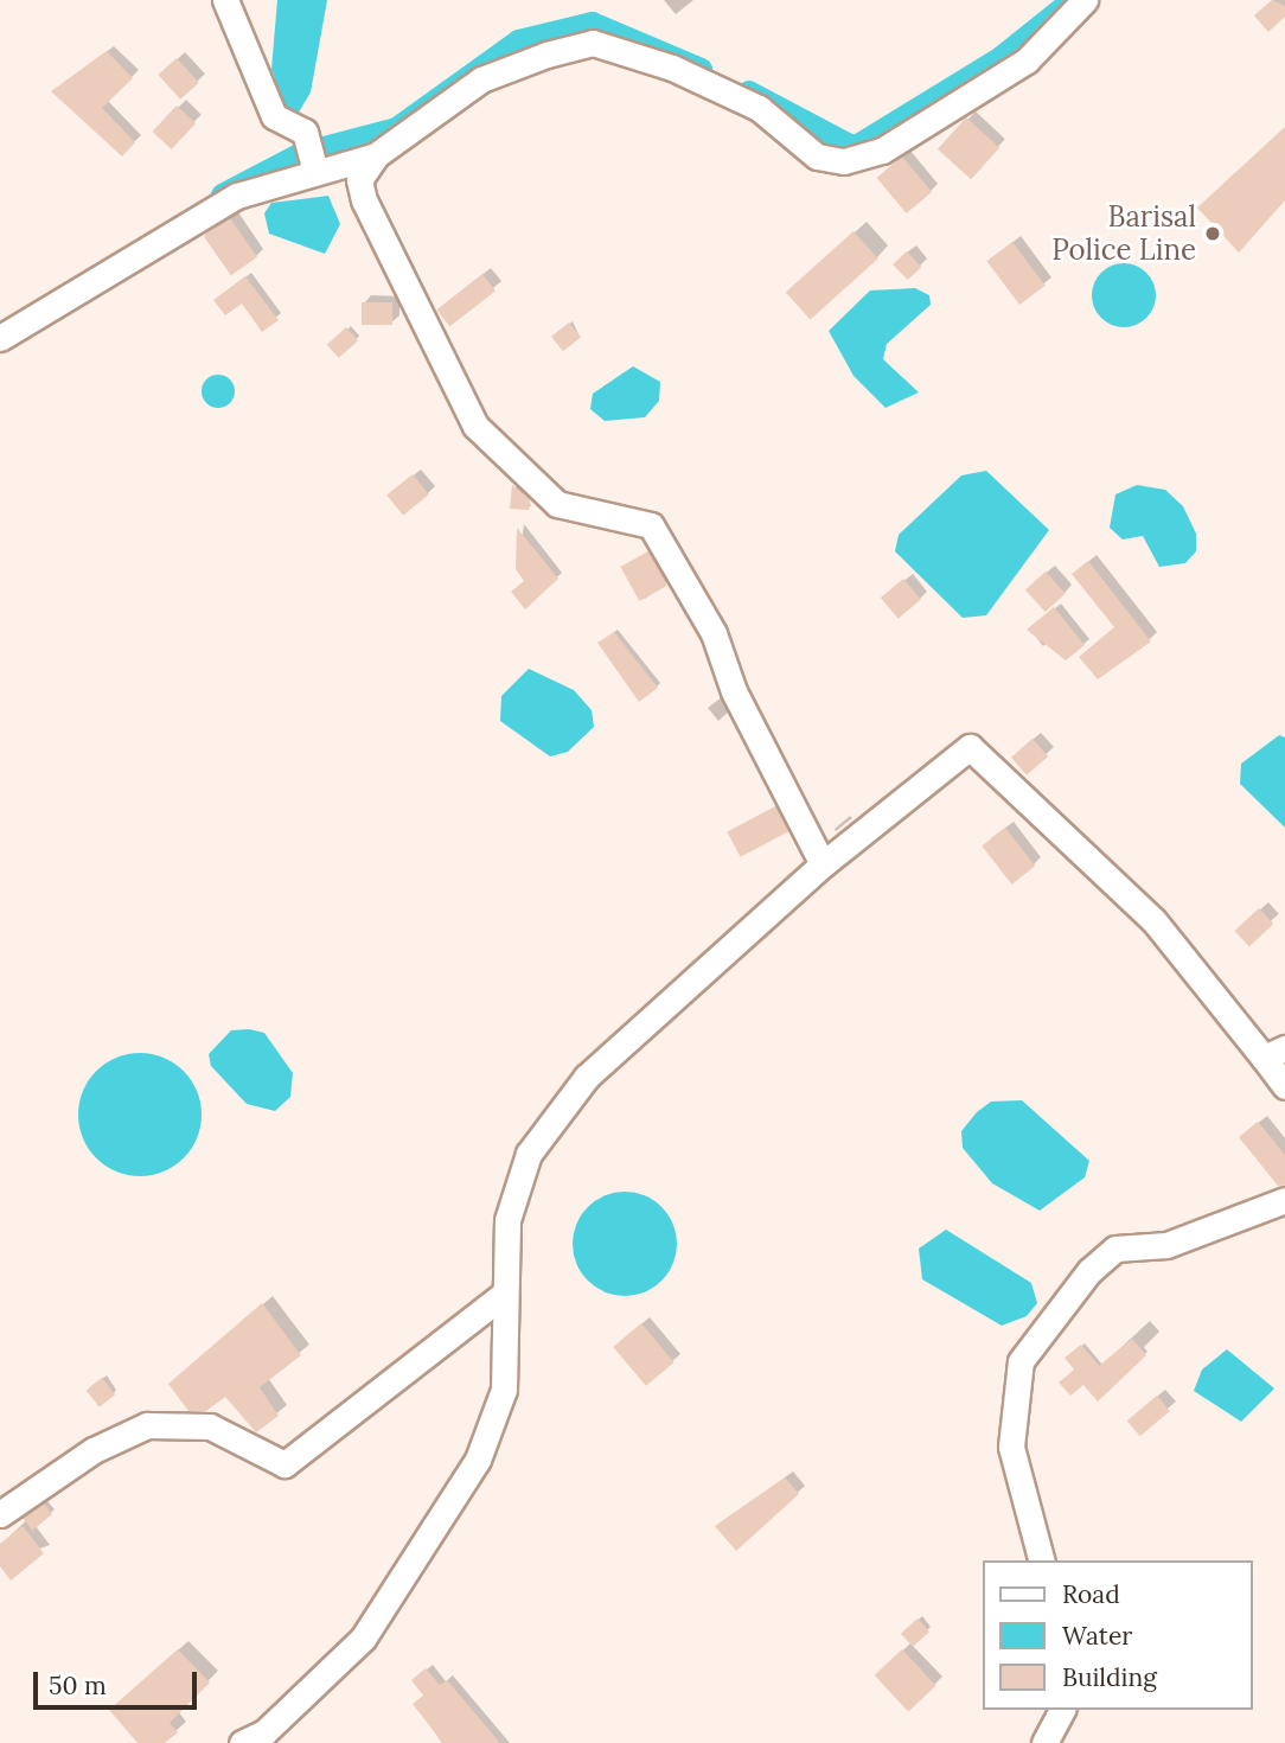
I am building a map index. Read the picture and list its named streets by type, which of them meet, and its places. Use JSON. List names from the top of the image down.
{
  "places": ["Barisal Police Line"],
  "legend": ["Road", "Water", "Building"],
  "scale_bar": "50 m"
}
